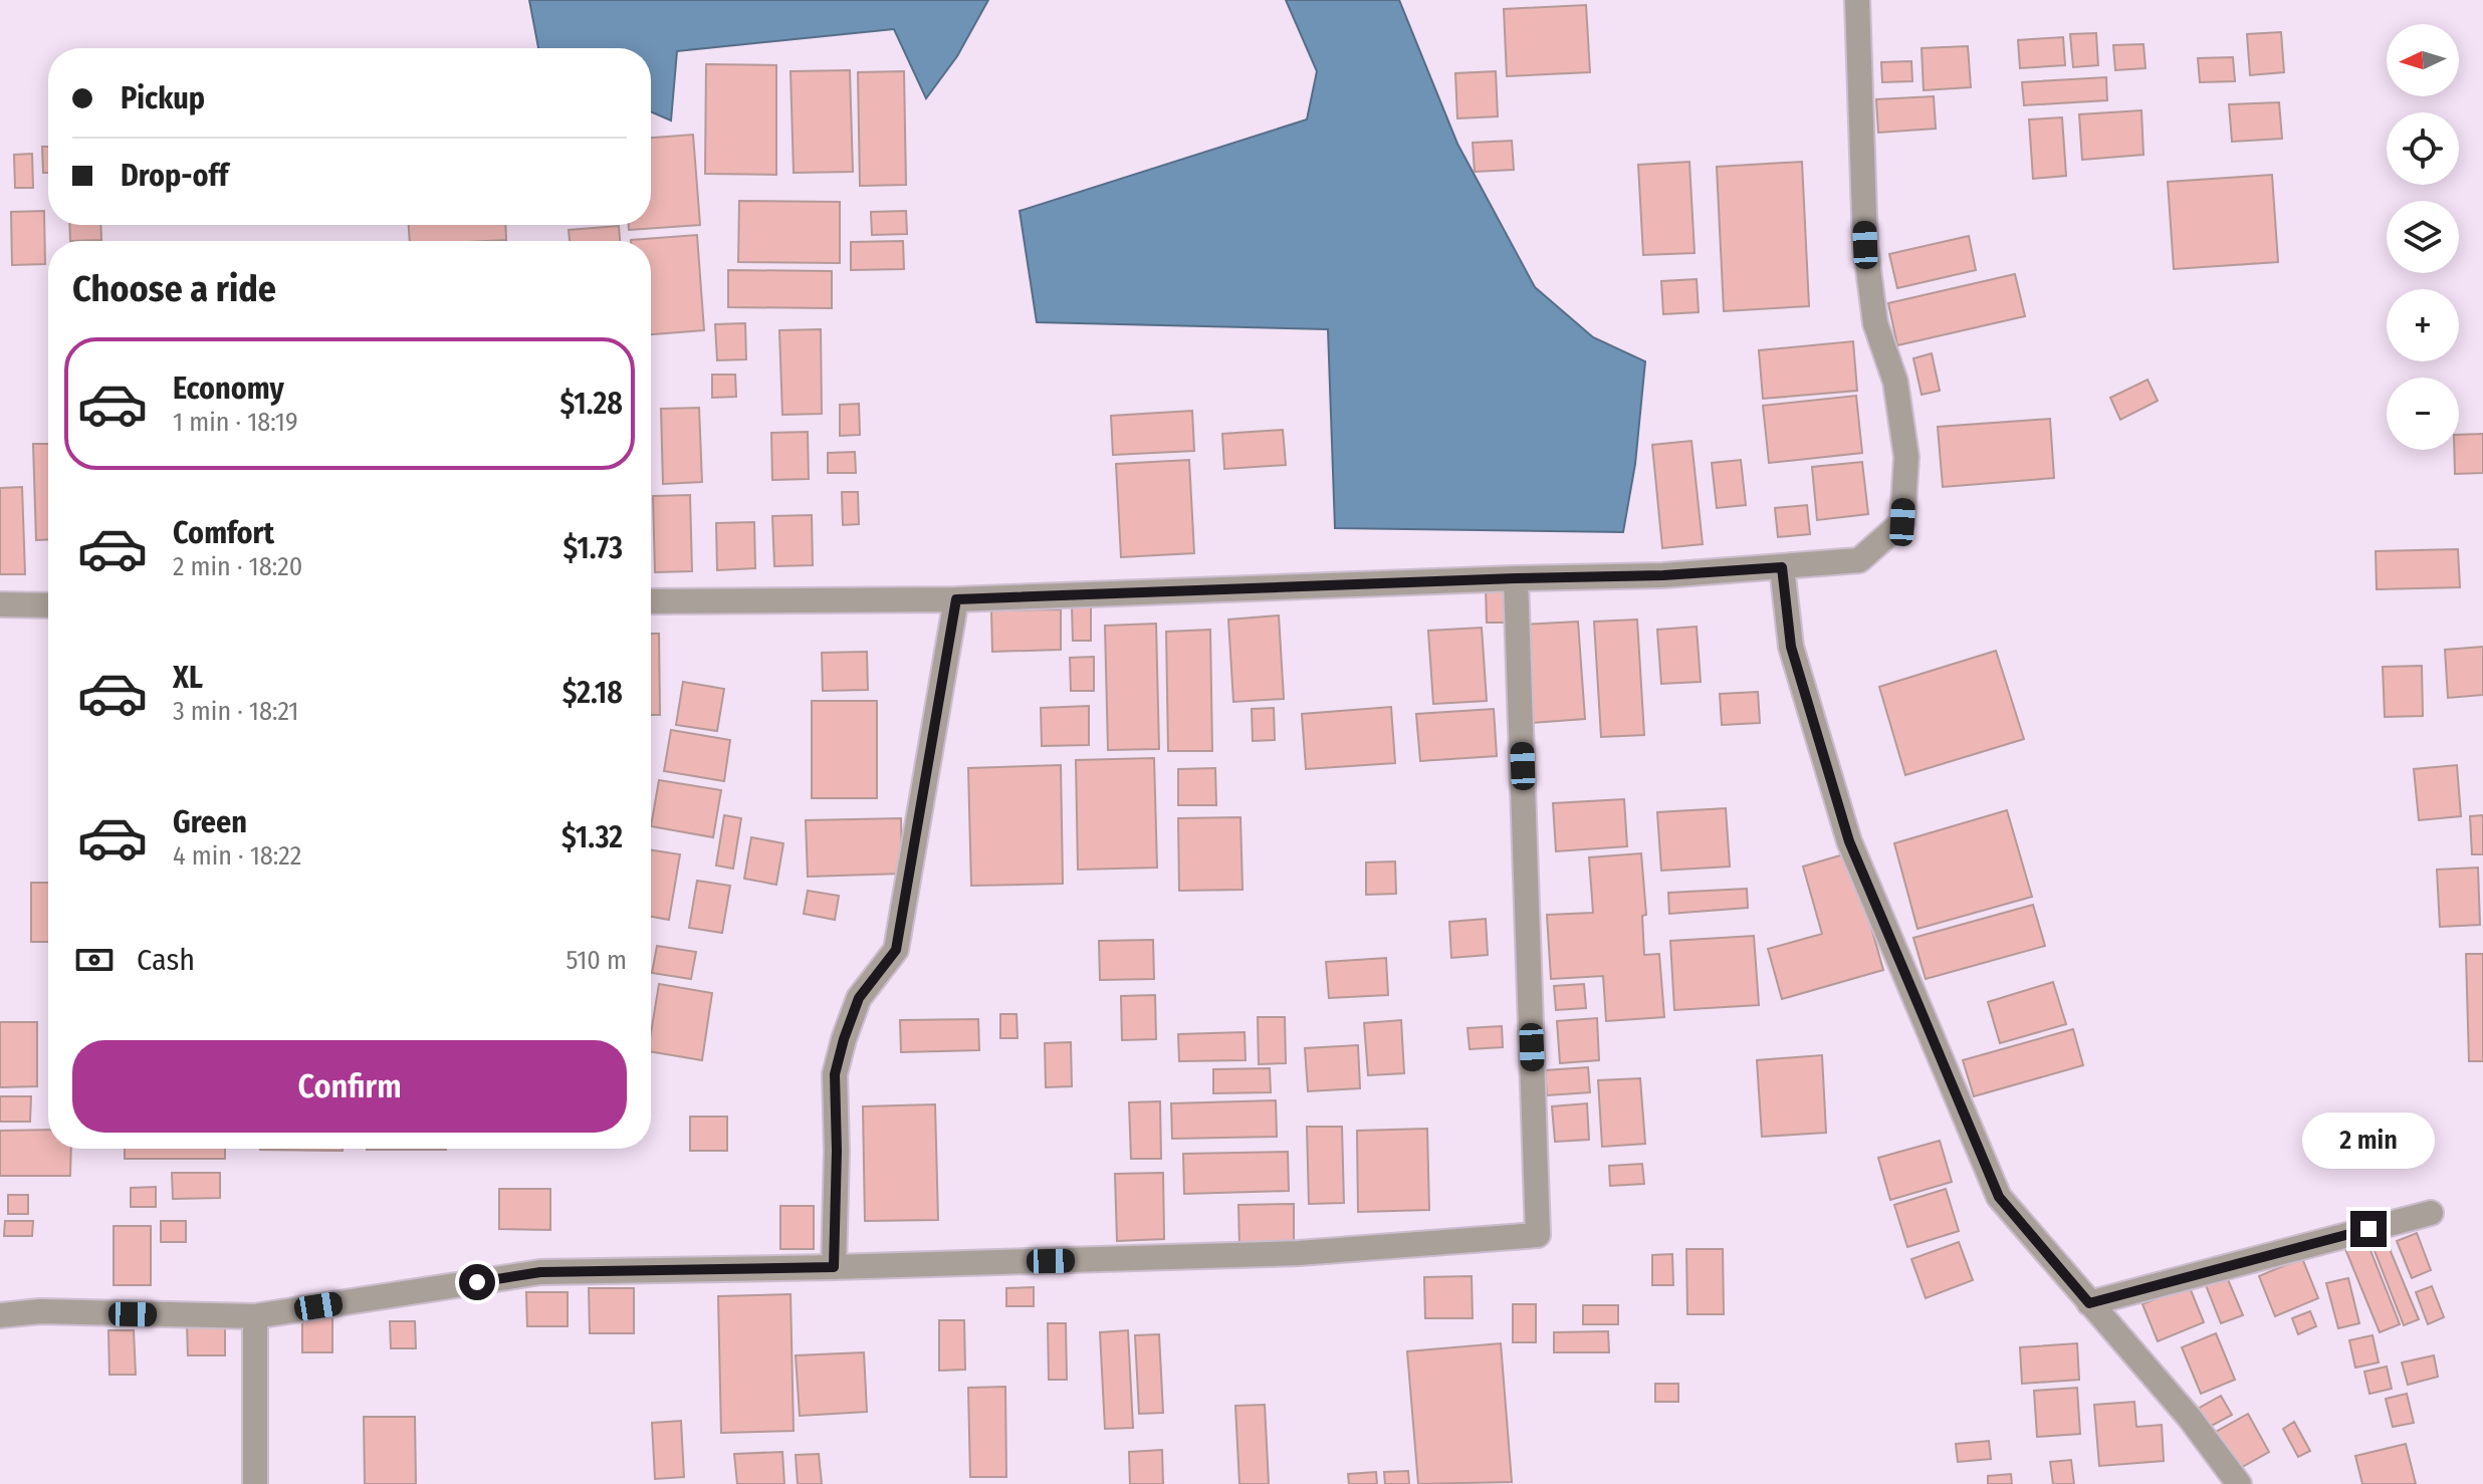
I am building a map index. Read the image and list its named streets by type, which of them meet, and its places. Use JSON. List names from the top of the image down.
{
  "north": "left",
  "page": {
    "map_buttons": ["+", "−"],
    "banner": ["Pickup", "Drop-off"],
    "heading": "Choose a ride",
    "list": [
      {
        "name": "Economy",
        "note": "1 min · 18:19",
        "value": "$1.28"
      },
      {
        "name": "Comfort",
        "note": "2 min · 18:20",
        "value": "$1.73"
      },
      {
        "name": "XL",
        "note": "3 min · 18:21",
        "value": "$2.18"
      },
      {
        "name": "Green",
        "note": "4 min · 18:22",
        "value": "$1.32"
      }
    ],
    "pay": ["Cash", "510 m"],
    "buttons": "Confirm",
    "bubble": "2 min"
  }
}
